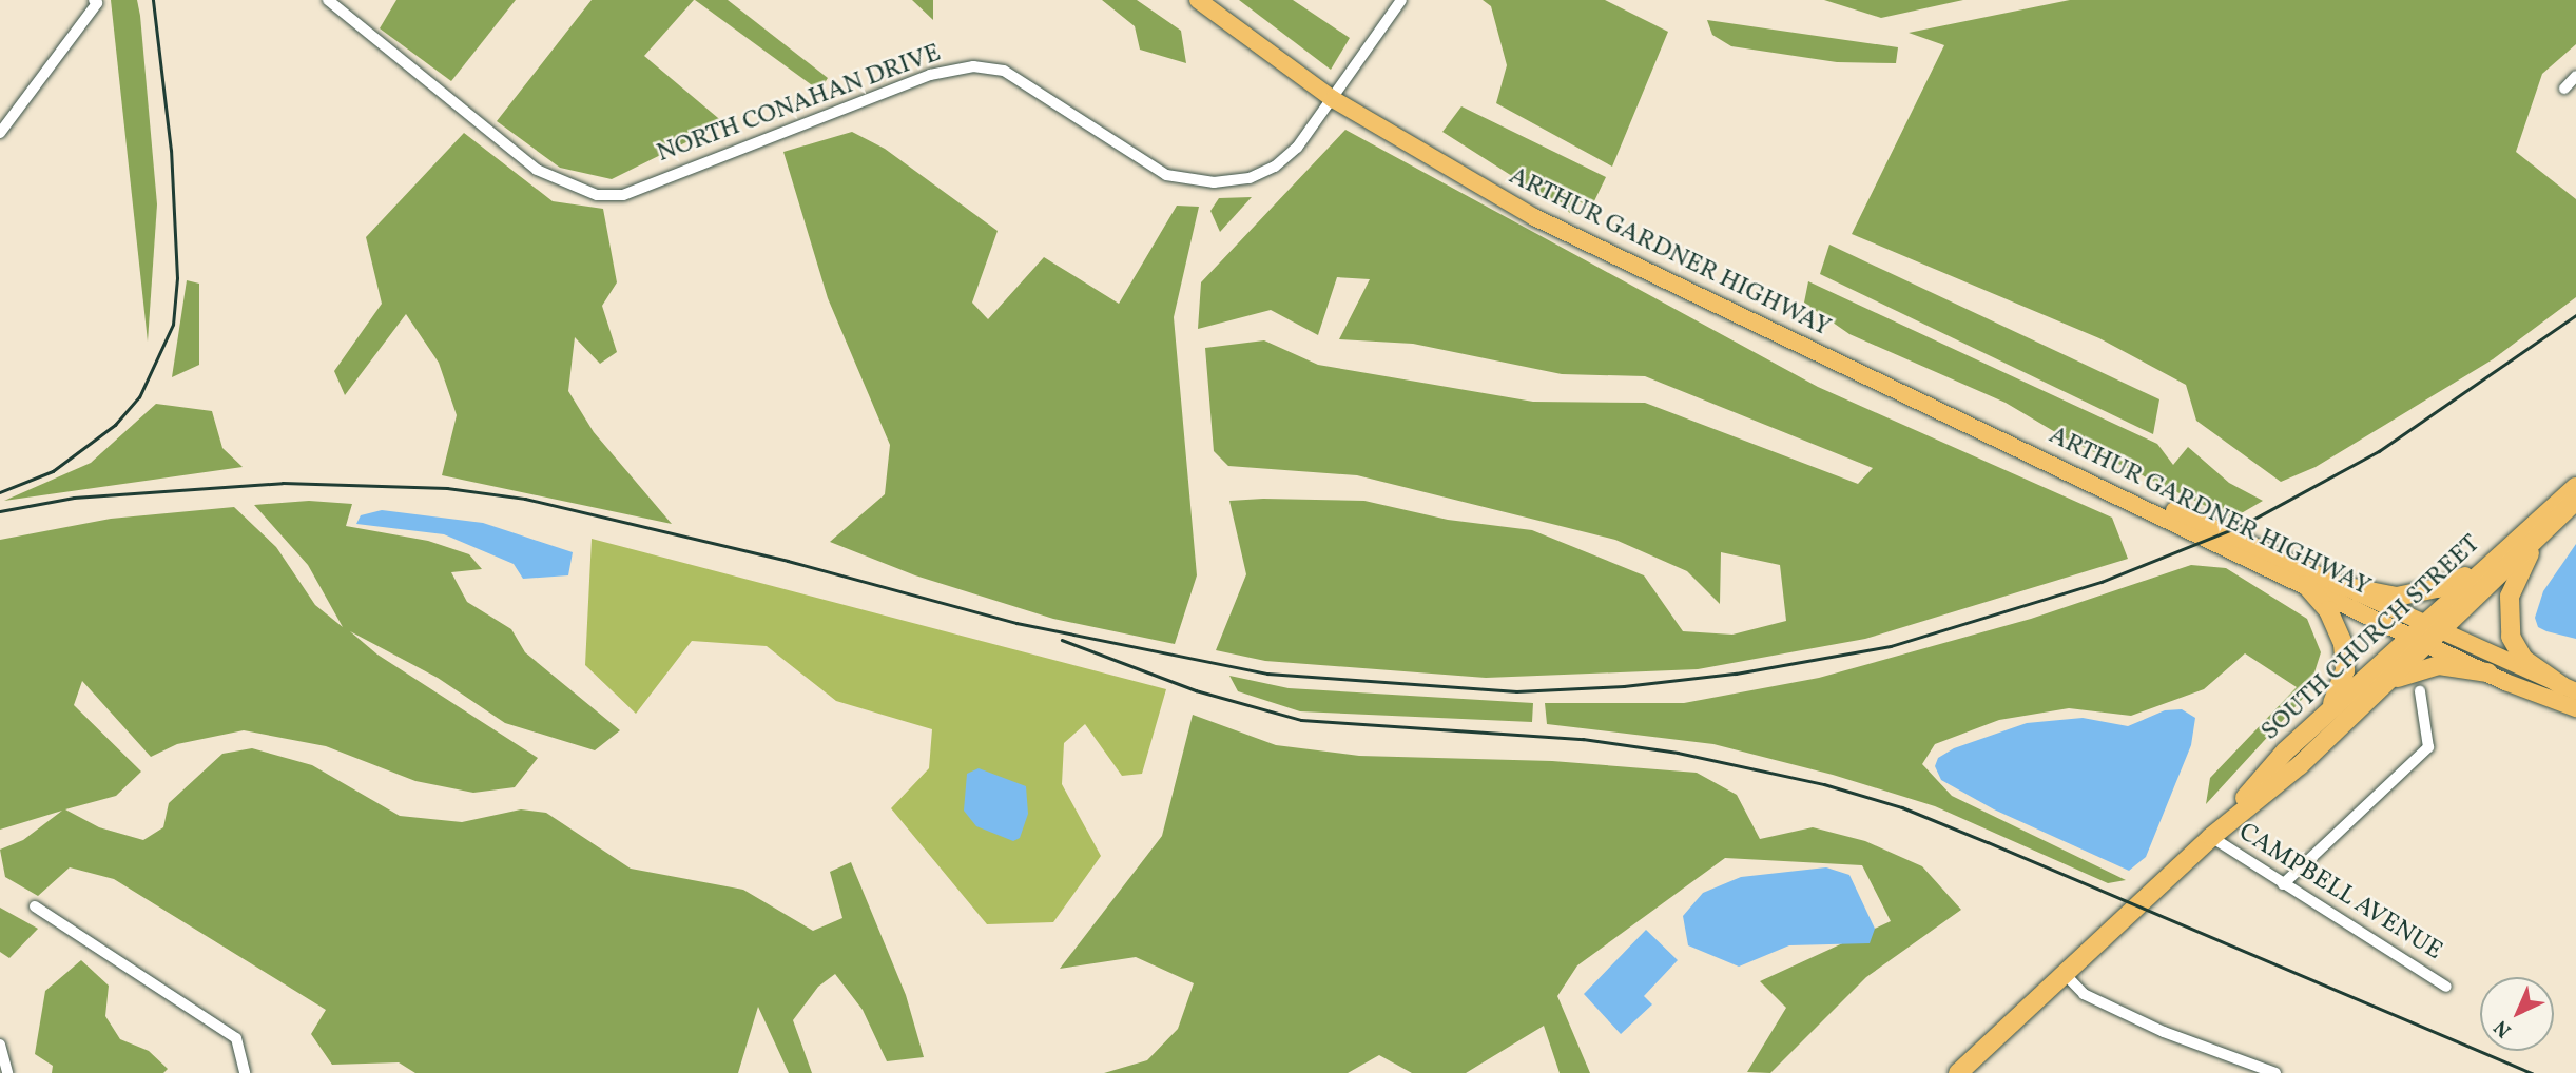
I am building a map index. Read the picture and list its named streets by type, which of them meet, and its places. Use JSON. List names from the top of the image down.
{
  "streets": {
    "highway": ["SOUTH CHURCH STREET"],
    "main road": ["ARTHUR GARDNER HIGHWAY"],
    "street": ["NORTH CONAHAN DRIVE", "CAMPBELL AVENUE"]
  },
  "crossings": [
    ["NORTH CONAHAN DRIVE", "ARTHUR GARDNER HIGHWAY"],
    ["ARTHUR GARDNER HIGHWAY", "SOUTH CHURCH STREET"],
    ["SOUTH CHURCH STREET", "CAMPBELL AVENUE"]
  ],
  "north": "bottom left"
}
